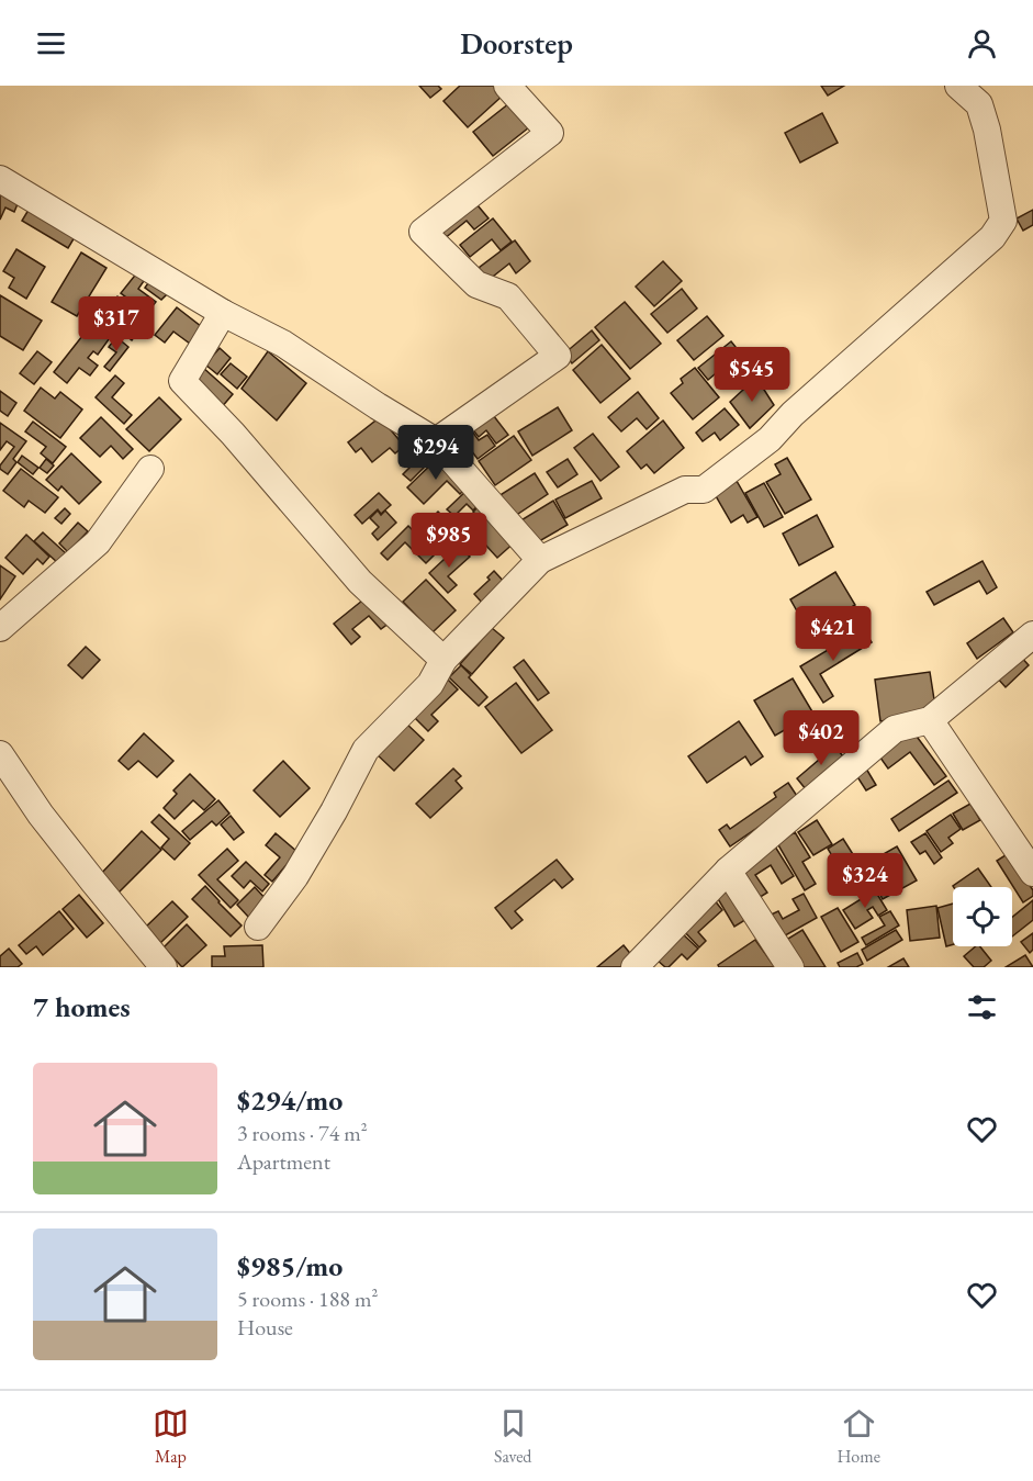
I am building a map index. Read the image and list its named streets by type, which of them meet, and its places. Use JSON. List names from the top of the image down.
{
  "page": {
    "header": "Doorstep",
    "price": [
      "$317",
      "$545",
      "$294",
      "$985",
      "$421",
      "$402",
      "$324"
    ],
    "heading": "7 homes",
    "list": [
      {
        "name": "$294/mo",
        "note": "3 rooms · 74 m² · Apartment"
      },
      {
        "name": "$985/mo",
        "note": "5 rooms · 188 m² · House"
      }
    ],
    "tabs": ["Map", "Saved", "Home"]
  }
}
